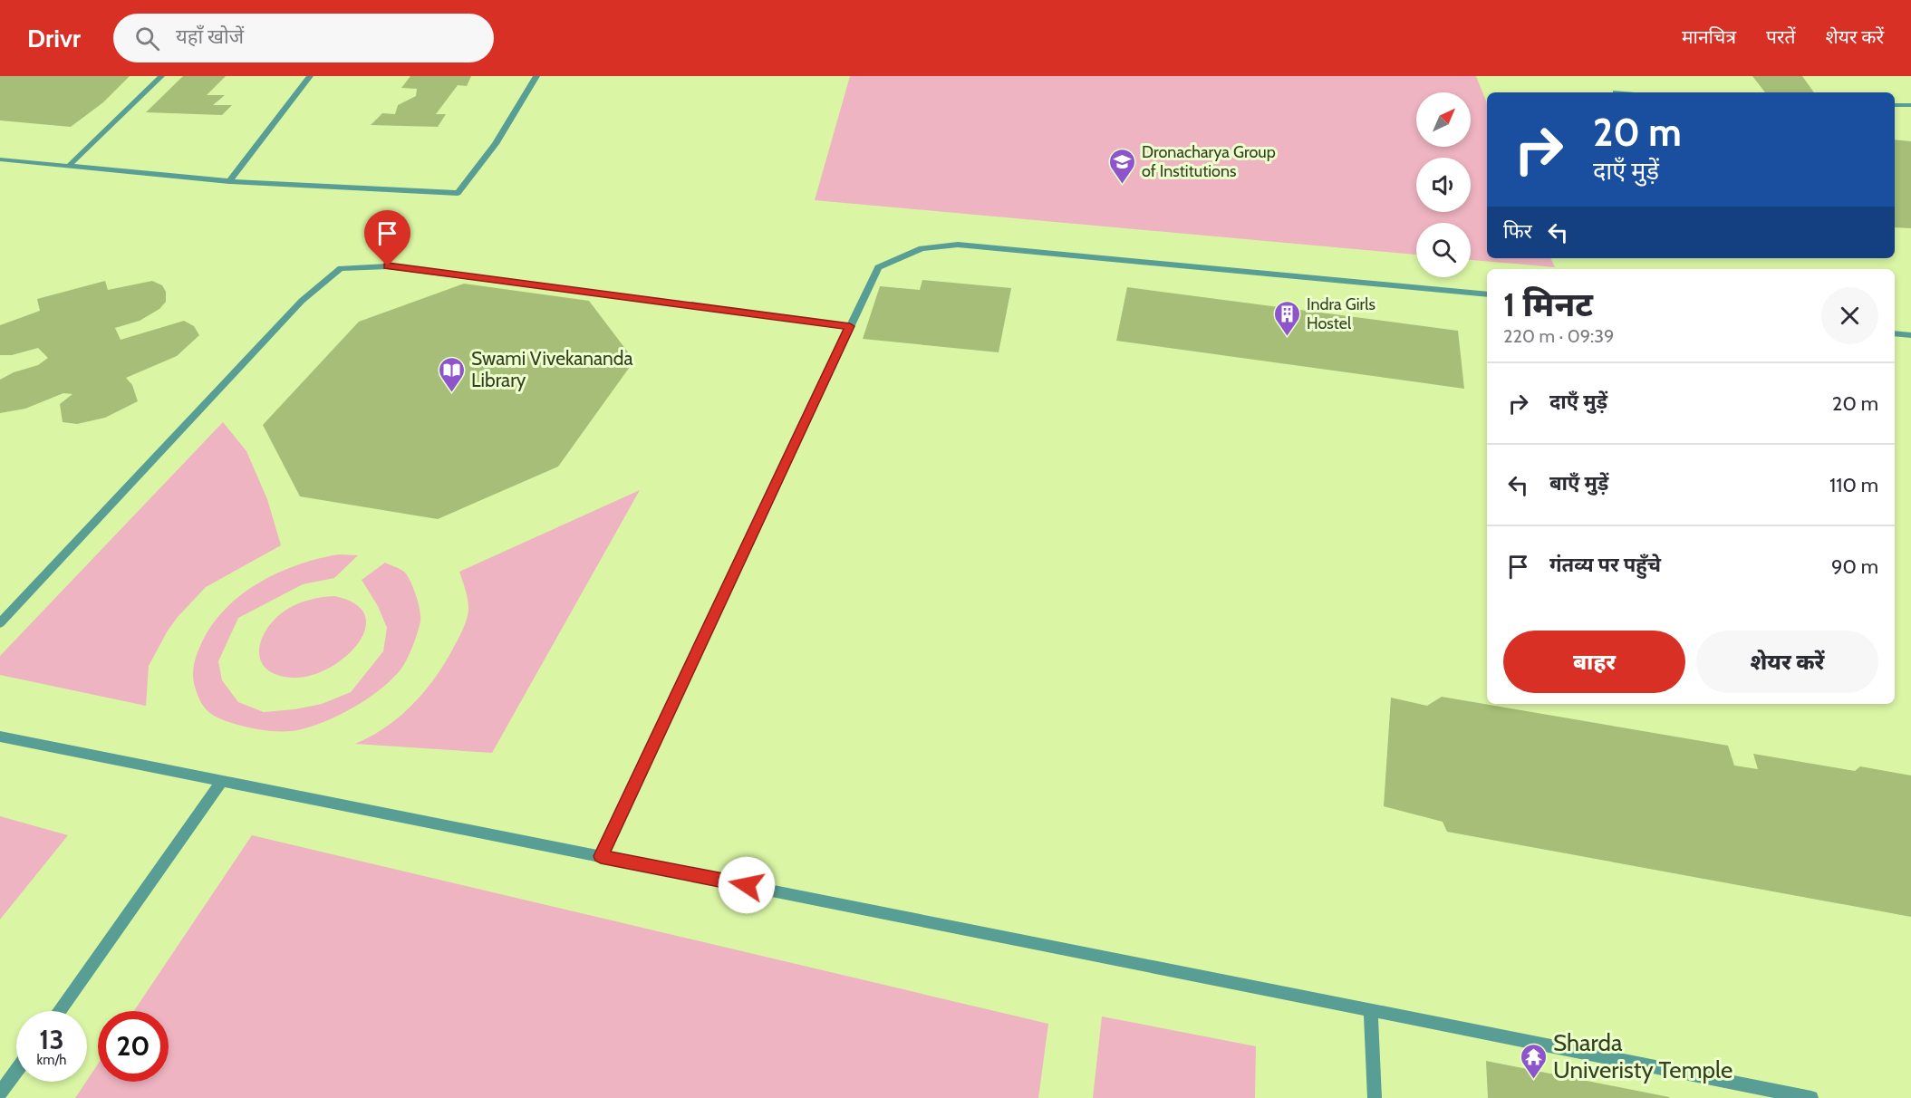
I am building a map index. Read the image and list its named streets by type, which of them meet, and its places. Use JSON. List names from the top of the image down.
{
  "places": {
    "school or university": ["Dronacharya Group of Institutions"],
    "building": ["Indra Girls Hostel"],
    "library": ["Swami Vivekananda Library"],
    "temple": ["Sharda Univeristy Temple"]
  },
  "north": "top right",
  "page": {
    "header": "Drivr",
    "search": "यहाँ खोजें",
    "nav": ["मानचित्र", "परतें", "शेयर करें"],
    "turn": ["20 m", "दाएँ मुड़ें"],
    "then": "फिर",
    "heading": ["1 मिनट", "220 m · 09:39"],
    "list": [
      {
        "name": "दाएँ मुड़ें",
        "value": "20 m"
      },
      {
        "name": "बाएँ मुड़ें",
        "value": "110 m"
      },
      {
        "name": "गंतव्य पर पहुँचे",
        "value": "90 m"
      }
    ],
    "buttons": ["बाहर", "शेयर करें"],
    "speed": "13 km/h",
    "limit": "20"
  }
}
